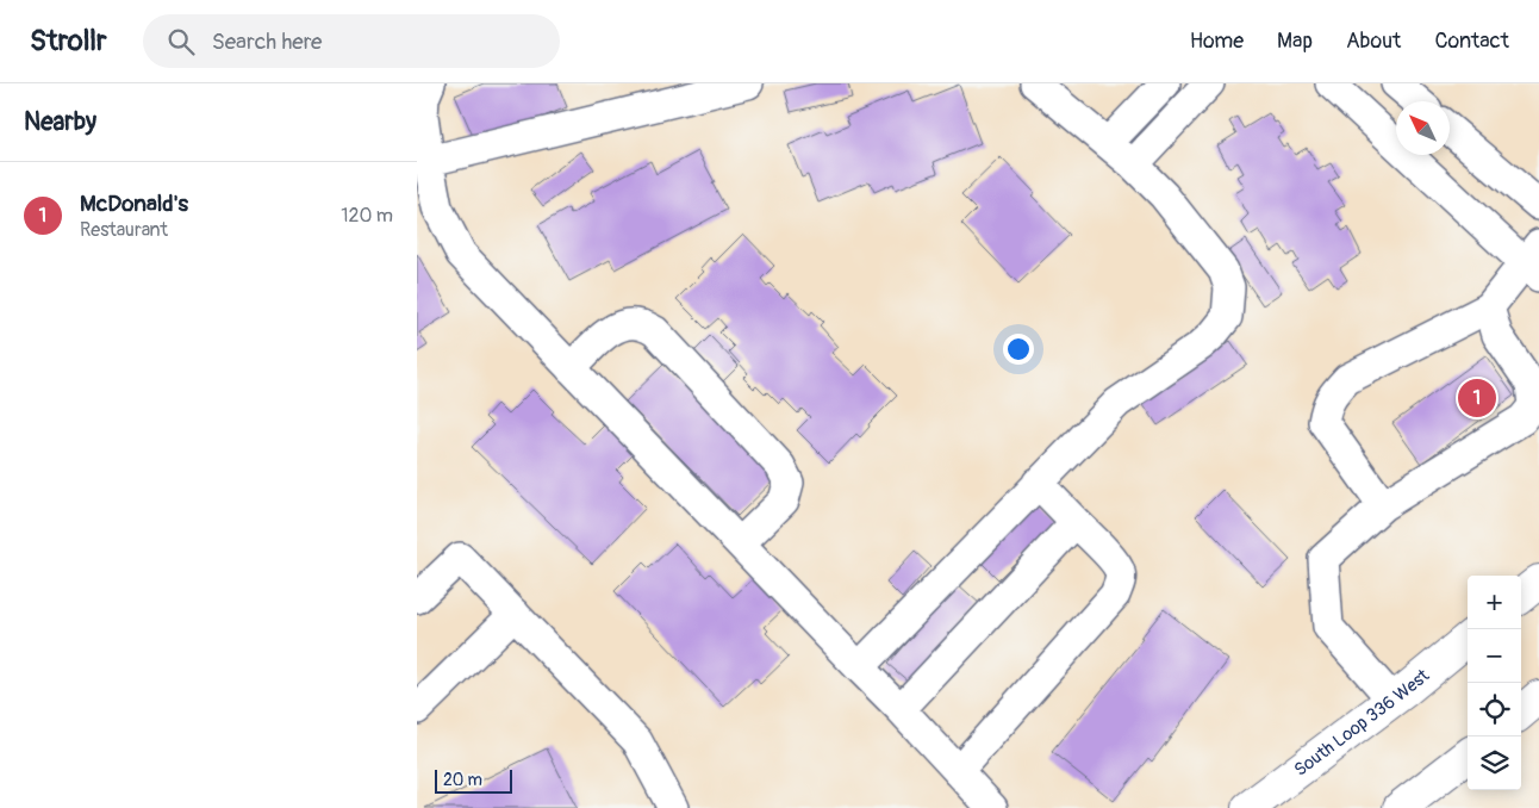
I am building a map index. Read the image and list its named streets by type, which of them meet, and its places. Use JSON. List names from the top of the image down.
{
  "streets": {
    "main road": ["South Loop 336 West"]
  },
  "scale_bar": "20 m",
  "north": "top left",
  "page": {
    "header": "Strollr",
    "search": "Search here",
    "nav": [
      "Home",
      "Map",
      "About",
      "Contact"
    ],
    "heading": "Nearby",
    "list": [
      {
        "mark": "1",
        "name": "McDonald's",
        "note": "Restaurant",
        "value": "120 m"
      }
    ],
    "pins": "1",
    "map_buttons": ["+", "−"],
    "scale": "20 m"
  }
}
